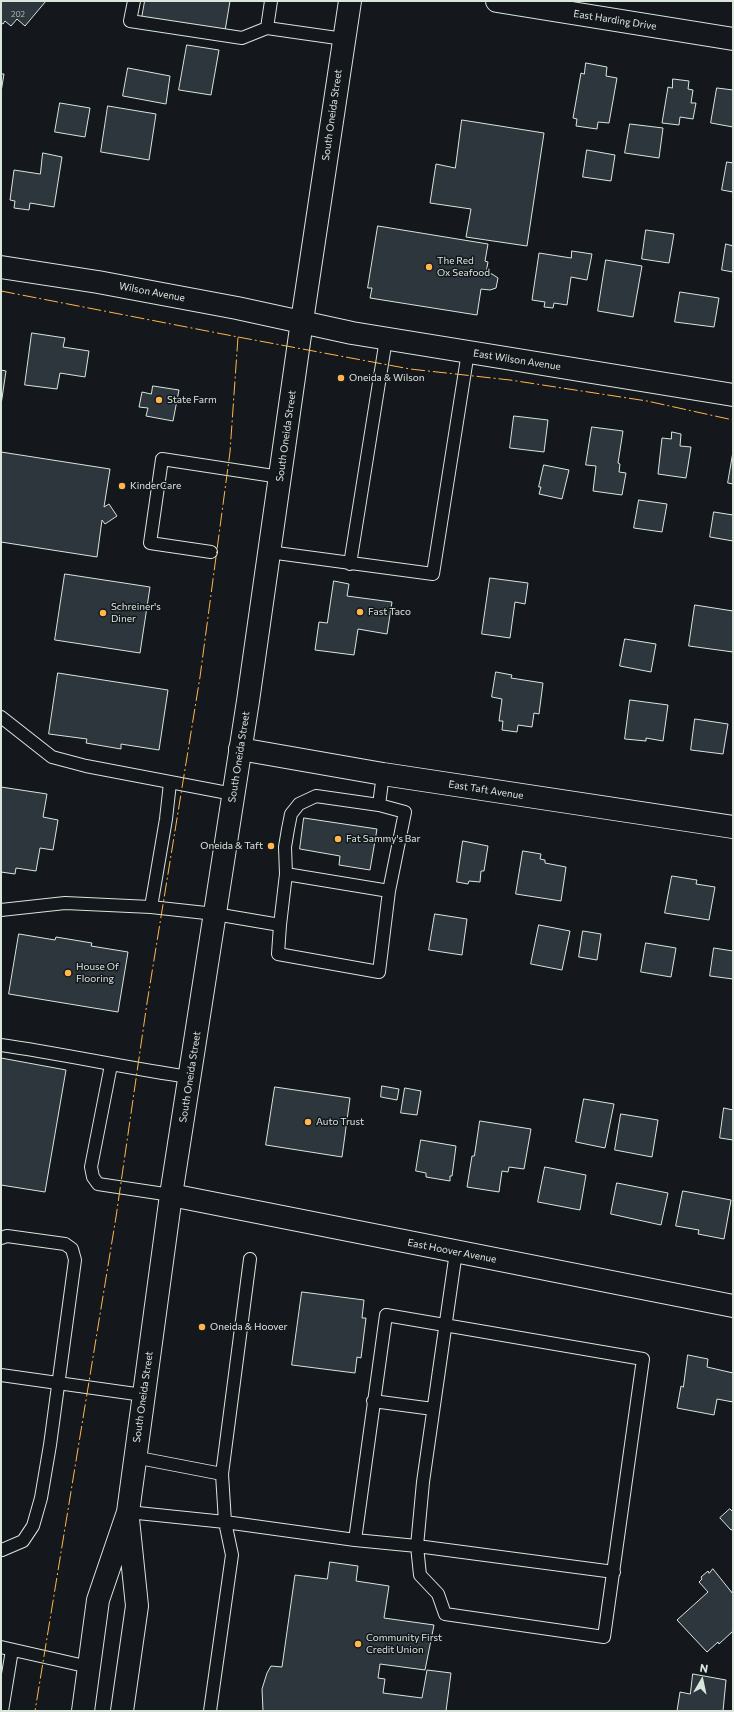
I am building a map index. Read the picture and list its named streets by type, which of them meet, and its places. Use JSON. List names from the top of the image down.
{
  "streets": {
    "street": [
      "East Harding Drive",
      "South Oneida Street",
      "Wilson Avenue",
      "East Wilson Avenue",
      "East Taft Avenue",
      "East Hoover Avenue"
    ]
  },
  "crossings": [
    ["South Oneida Street", "Wilson Avenue"],
    ["South Oneida Street", "East Wilson Avenue"],
    ["South Oneida Street", "East Taft Avenue"],
    ["South Oneida Street", "East Hoover Avenue"],
    ["Wilson Avenue", "East Wilson Avenue"]
  ],
  "places": [
    "The Red Ox Seafood",
    "Oneida & Wilson",
    "State Farm",
    "KinderCare",
    "Fast Taco",
    "Schreiner's Diner",
    "Fat Sammy's Bar",
    "Oneida & Taft",
    "House Of Flooring",
    "Auto Trust",
    "Oneida & Hoover",
    "Community First Credit Union"
  ],
  "house_numbers": ["202"],
  "north": "top"
}
